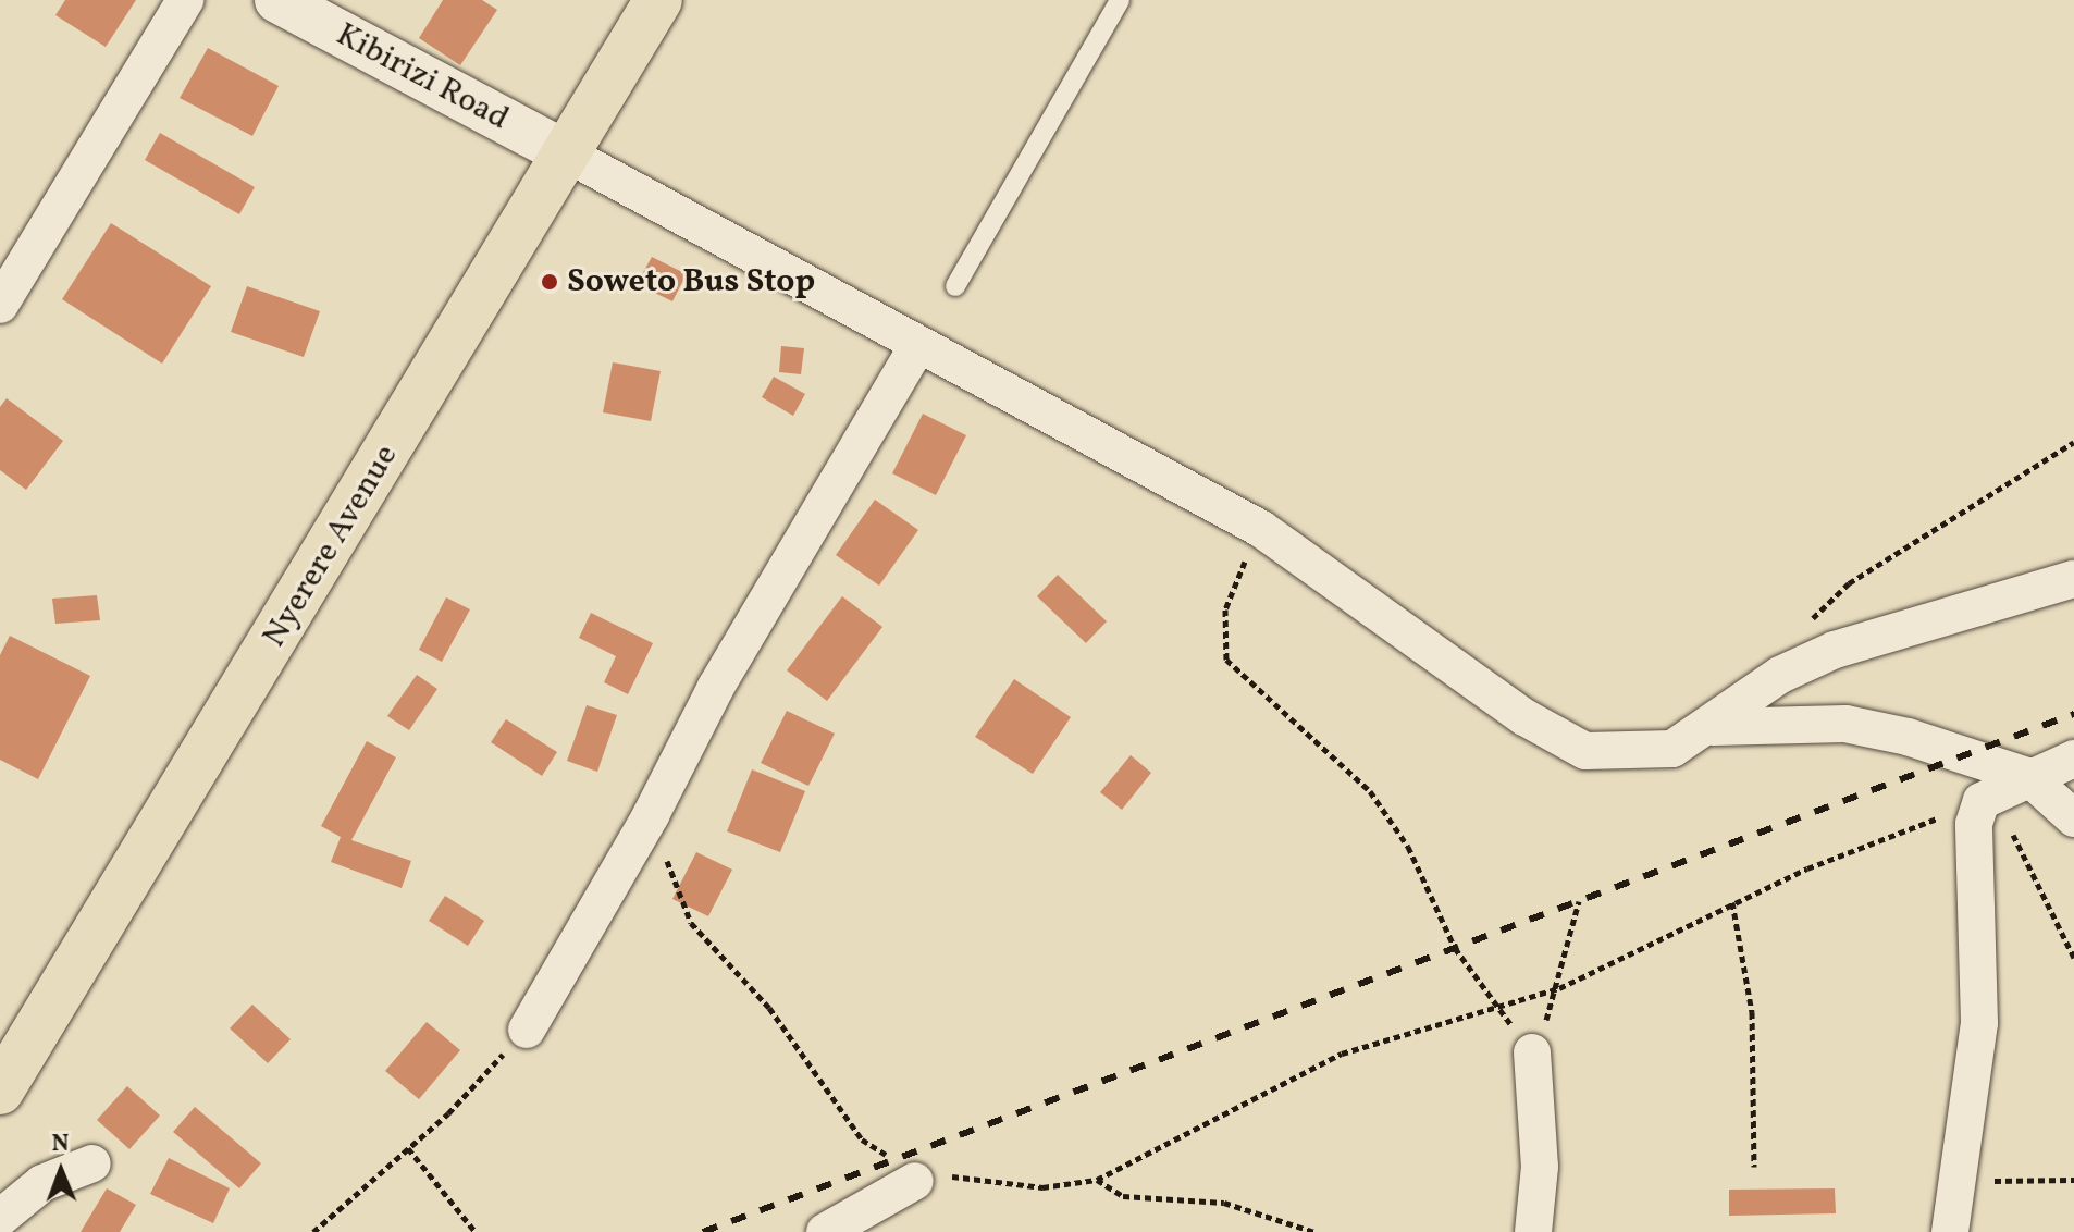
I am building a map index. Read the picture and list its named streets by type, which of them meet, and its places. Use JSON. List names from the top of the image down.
{
  "streets": {
    "main road": ["Nyerere Avenue"],
    "street": ["Kibirizi Road"]
  },
  "crossings": [
    ["Kibirizi Road", "Nyerere Avenue"]
  ],
  "places": ["Soweto Bus Stop"],
  "north": "top"
}
